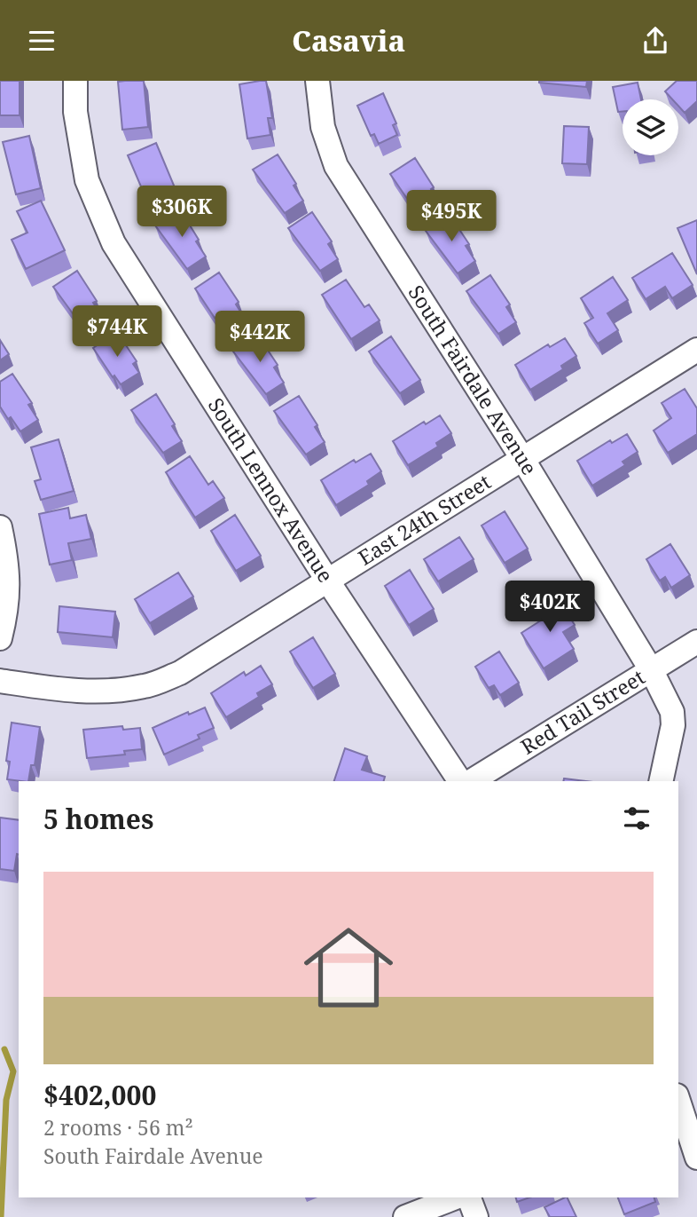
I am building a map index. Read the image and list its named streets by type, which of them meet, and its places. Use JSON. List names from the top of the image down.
{
  "streets": {
    "street": [
      "South Fairdale Avenue",
      "South Lennox Avenue",
      "East 24th Street",
      "Red Tail Street"
    ]
  },
  "crossings": [
    ["South Fairdale Avenue", "East 24th Street"],
    ["South Fairdale Avenue", "Red Tail Street"],
    ["South Lennox Avenue", "East 24th Street"]
  ],
  "page": {
    "header": "Casavia",
    "price": [
      "$306K",
      "$495K",
      "$744K",
      "$442K",
      "$402K"
    ],
    "heading": "5 homes",
    "list": [
      {
        "name": "$402,000",
        "note": "2 rooms · 56 m² · South Fairdale Avenue"
      }
    ]
  }
}
